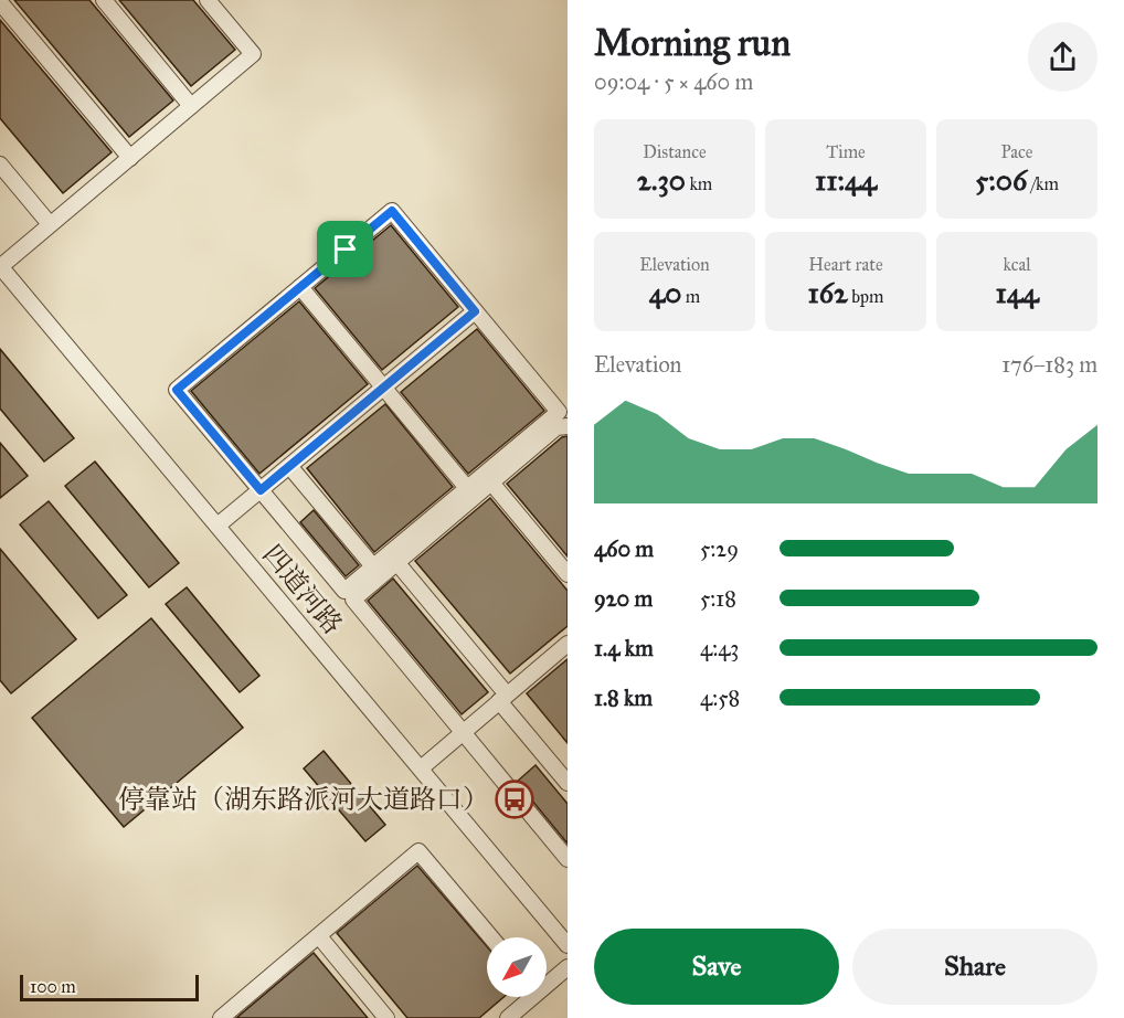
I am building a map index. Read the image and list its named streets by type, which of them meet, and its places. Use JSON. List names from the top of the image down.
{
  "streets": {
    "street": ["四道河路"]
  },
  "places": {
    "bus stop": ["停靠站（湖东路派河大道路口）"]
  },
  "scale_bar": "100 m",
  "north": "bottom left",
  "page": {
    "heading": ["Morning run", "09:04 · 5 × 460 m"],
    "stats": [
      ["Distance", "2.30 km"],
      ["Time", "11:44"],
      ["Pace", "5:06 /km"],
      ["Elevation", "40 m"],
      ["Heart rate", "162 bpm"],
      ["kcal", "144"]
    ],
    "chart": ["Elevation", "176–183 m"],
    "list": [
      {
        "name": "460 m",
        "note": "5:29"
      },
      {
        "name": "920 m",
        "note": "5:18"
      },
      {
        "name": "1.4 km",
        "note": "4:43"
      },
      {
        "name": "1.8 km",
        "note": "4:58"
      }
    ],
    "buttons": ["Save", "Share"],
    "scale": "100 m"
  }
}
